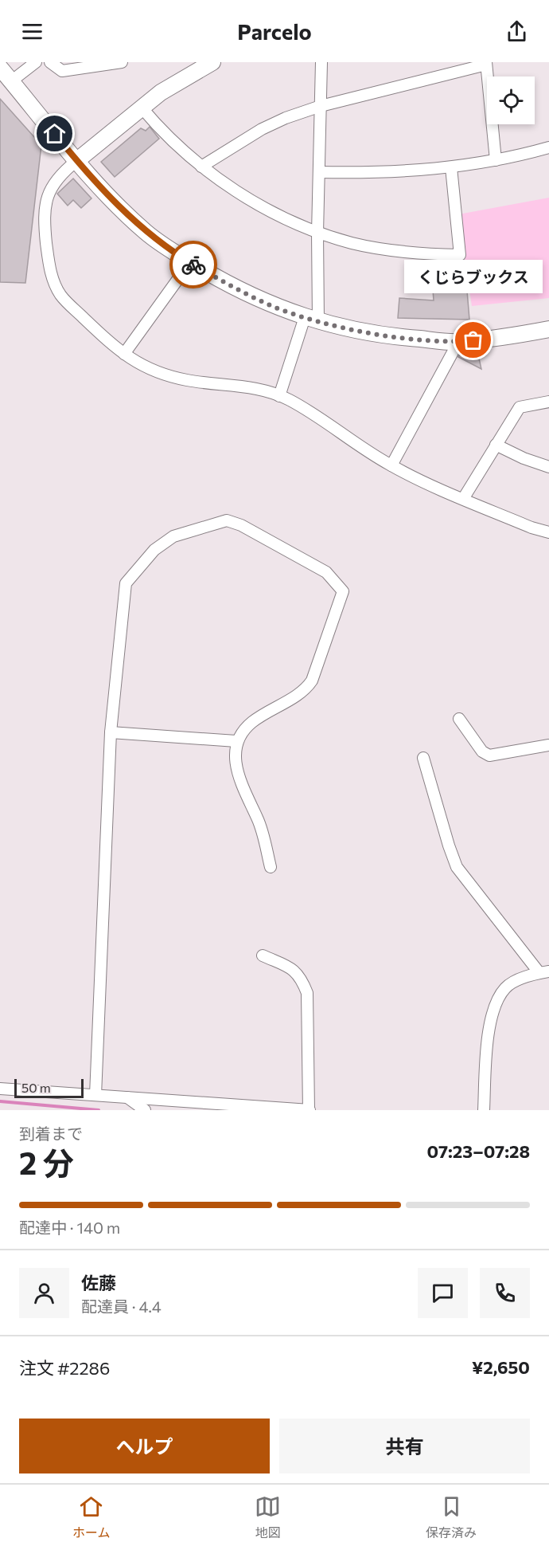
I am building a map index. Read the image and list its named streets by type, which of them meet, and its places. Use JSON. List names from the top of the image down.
{
  "places": ["くじらブックス"],
  "scale_bar": "50 m",
  "page": {
    "header": "Parcelo",
    "bubble": "くじらブックス",
    "scale": "50 m",
    "heading": ["2 分", "到着まで", "07:23–07:28"],
    "panel": [
      "佐藤",
      "配達員 · 4.4",
      "注文 #2286",
      "¥2,650"
    ],
    "bar": "配達中 · 140 m",
    "buttons": ["ヘルプ", "共有"],
    "tabs": ["ホーム", "地図", "保存済み"]
  }
}
